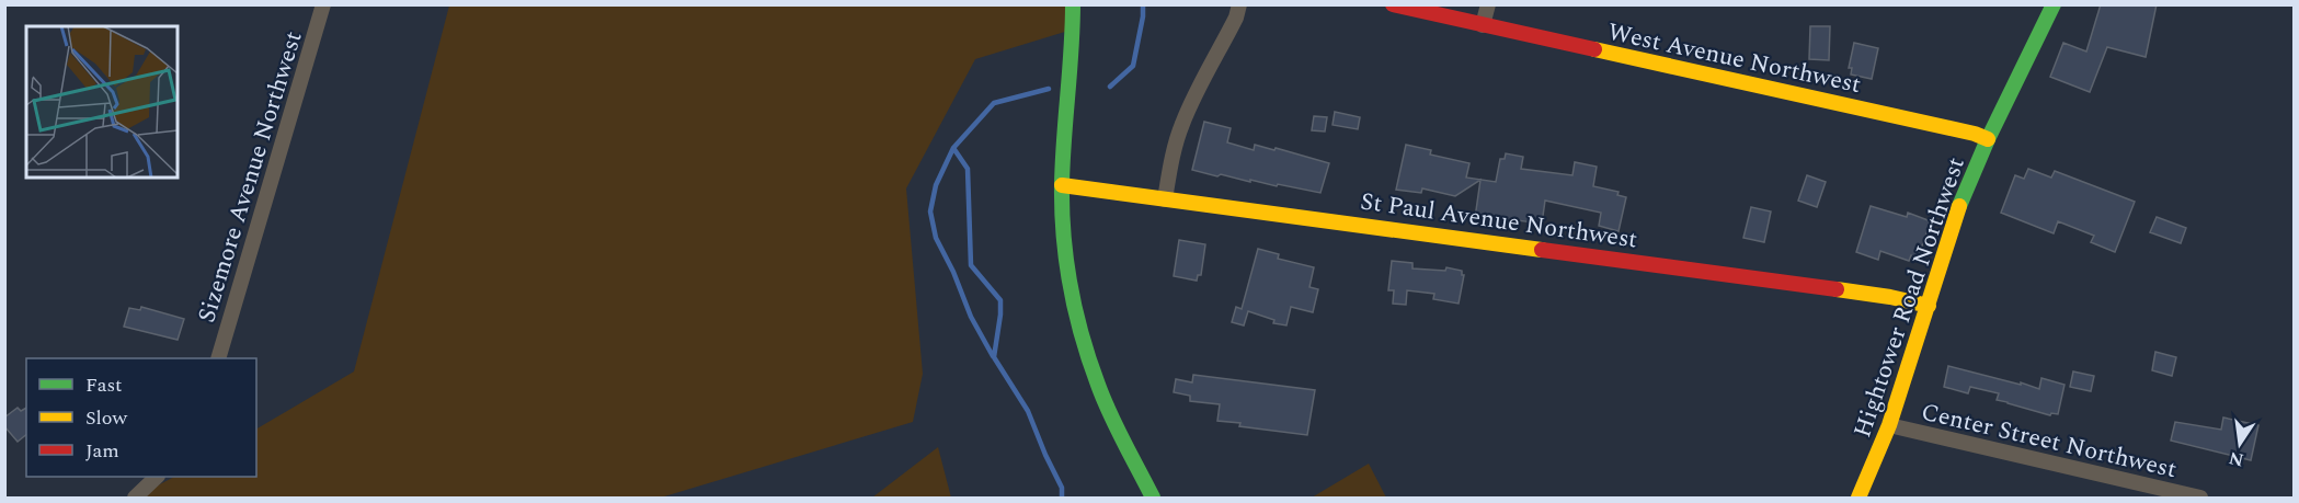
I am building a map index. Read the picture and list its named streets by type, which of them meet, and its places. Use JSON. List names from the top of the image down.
{
  "streets": {
    "street": [
      "West Avenue Northwest",
      "Sizemore Avenue Northwest",
      "St Paul Avenue Northwest",
      "Hightower Road Northwest",
      "Center Street Northwest"
    ]
  },
  "crossings": [
    ["West Avenue Northwest", "Hightower Road Northwest"],
    ["St Paul Avenue Northwest", "Hightower Road Northwest"],
    ["Hightower Road Northwest", "Center Street Northwest"]
  ],
  "legend": ["Fast", "Slow", "Jam"],
  "north": "bottom"
}
